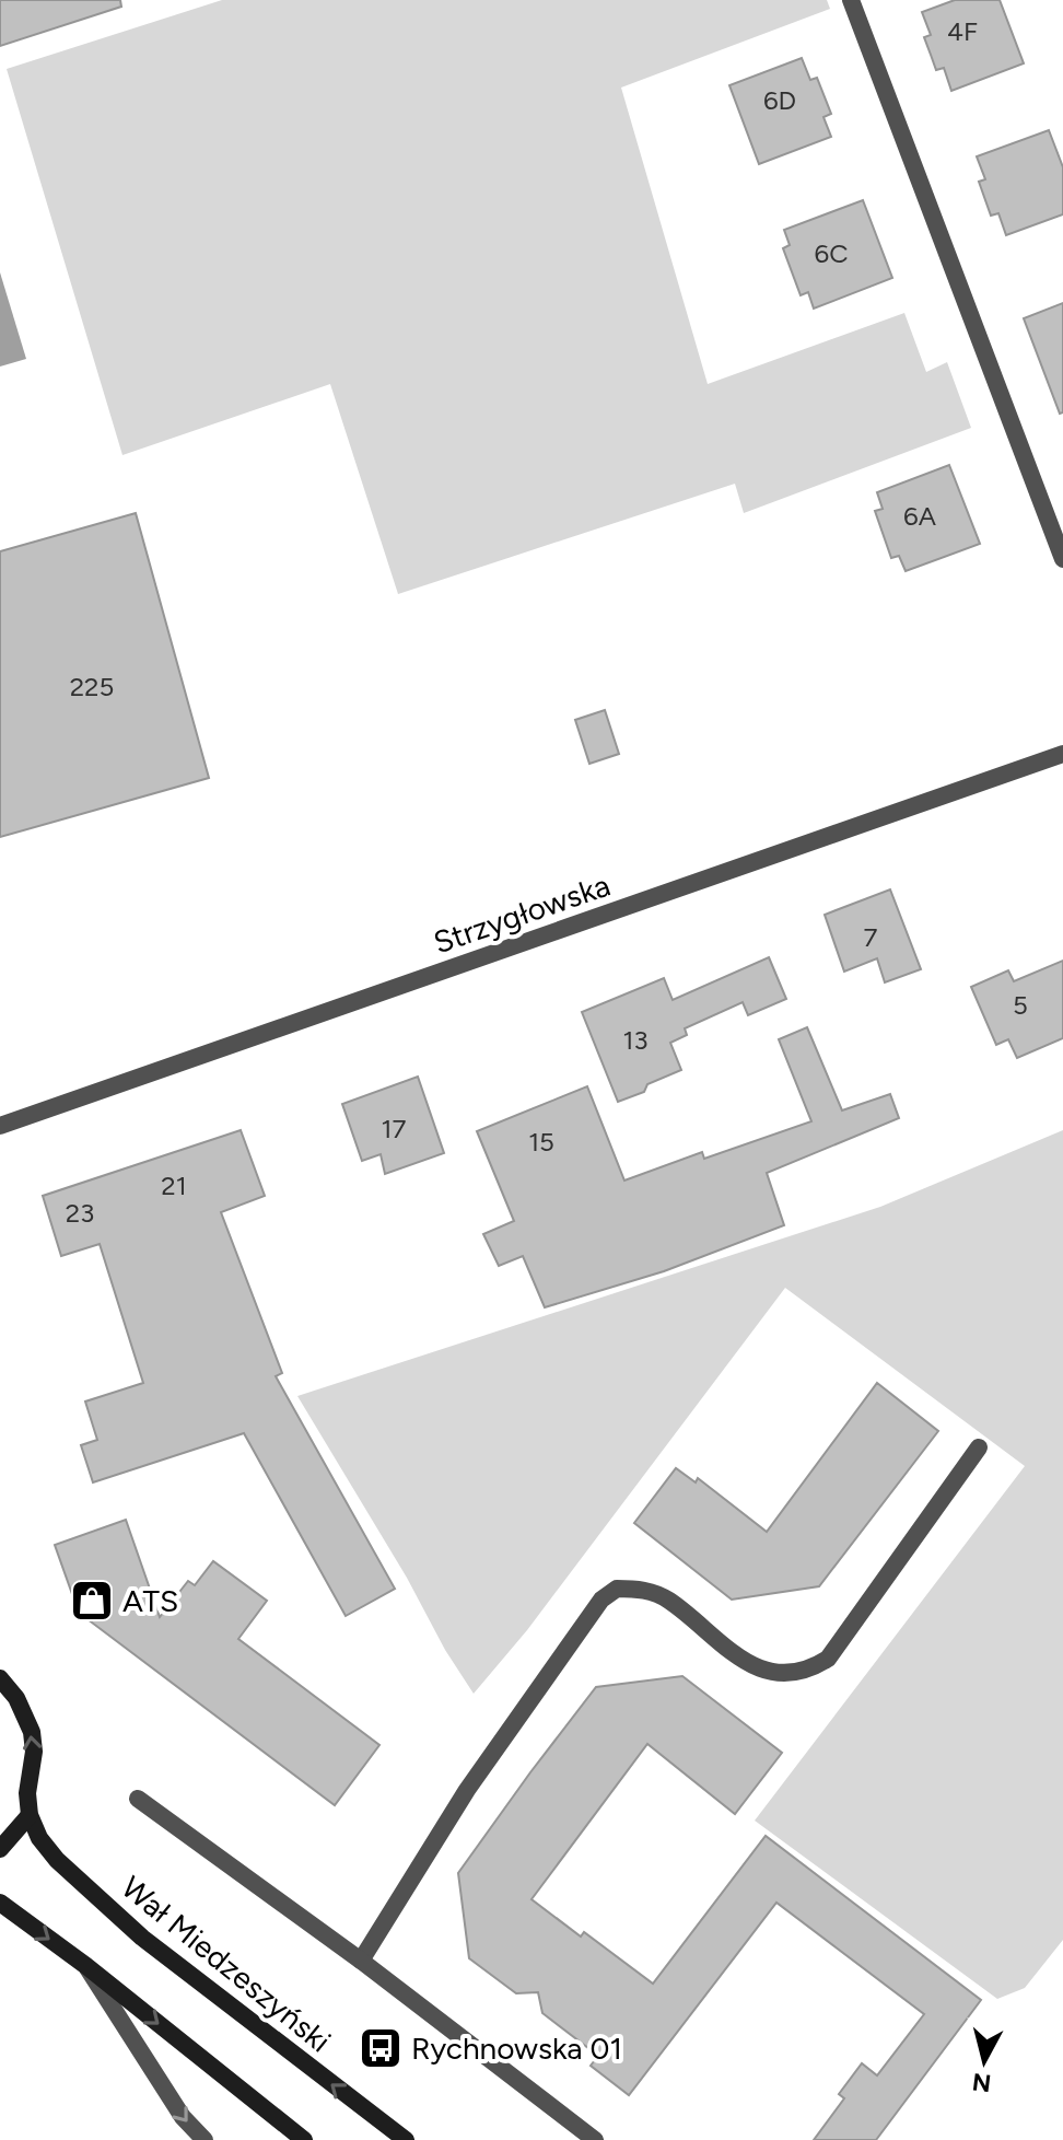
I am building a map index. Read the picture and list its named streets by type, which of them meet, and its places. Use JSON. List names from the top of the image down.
{
  "streets": {
    "main road": ["Wał Miedzeszyński"],
    "street": ["Strzygłowska"]
  },
  "places": {
    "shop": ["ATS"],
    "bus stop": ["Rychnowska 01"]
  },
  "house_numbers": [
    "4F",
    "6D",
    "6C",
    "6A",
    "225",
    "7",
    "5",
    "13",
    "17",
    "15",
    "21",
    "23"
  ],
  "north": "bottom"
}
